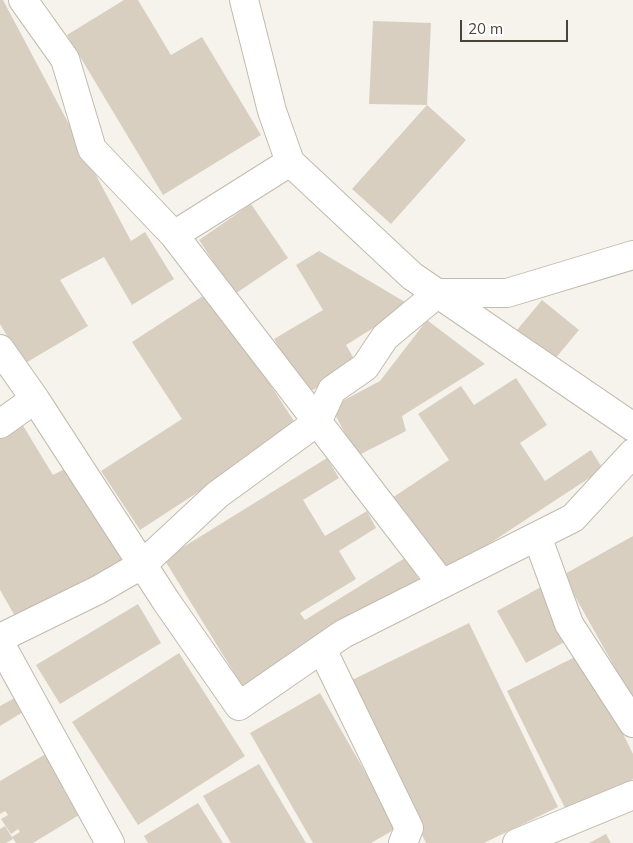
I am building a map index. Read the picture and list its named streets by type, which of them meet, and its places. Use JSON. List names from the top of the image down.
{
  "scale_bar": "20 m"
}
